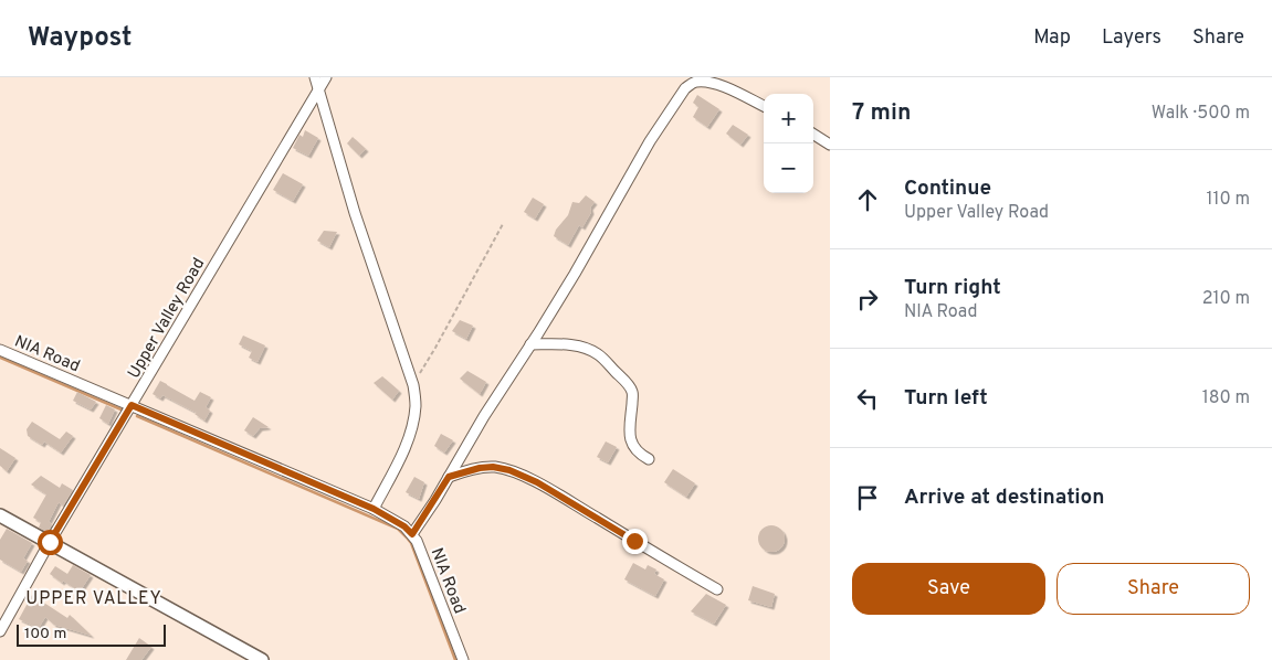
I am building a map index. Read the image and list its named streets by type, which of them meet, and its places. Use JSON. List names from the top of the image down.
{
  "streets": {
    "street": ["Upper Valley Road", "NIA Road"]
  },
  "crossings": [
    ["Upper Valley Road", "NIA Road"]
  ],
  "districts": ["UPPER VALLEY"],
  "scale_bar": "100 m",
  "page": {
    "header": "Waypost",
    "nav": ["Map", "Layers", "Share"],
    "heading": ["7 min", "Walk · 500 m"],
    "map_buttons": ["+", "−"],
    "list": [
      ["Continue", "Upper Valley Road", "110 m"],
      ["Turn right", "NIA Road", "210 m"],
      ["Turn left", "180 m"],
      "Arrive at destination"
    ],
    "buttons": ["Save", "Share"],
    "scale": "100 m"
  }
}
